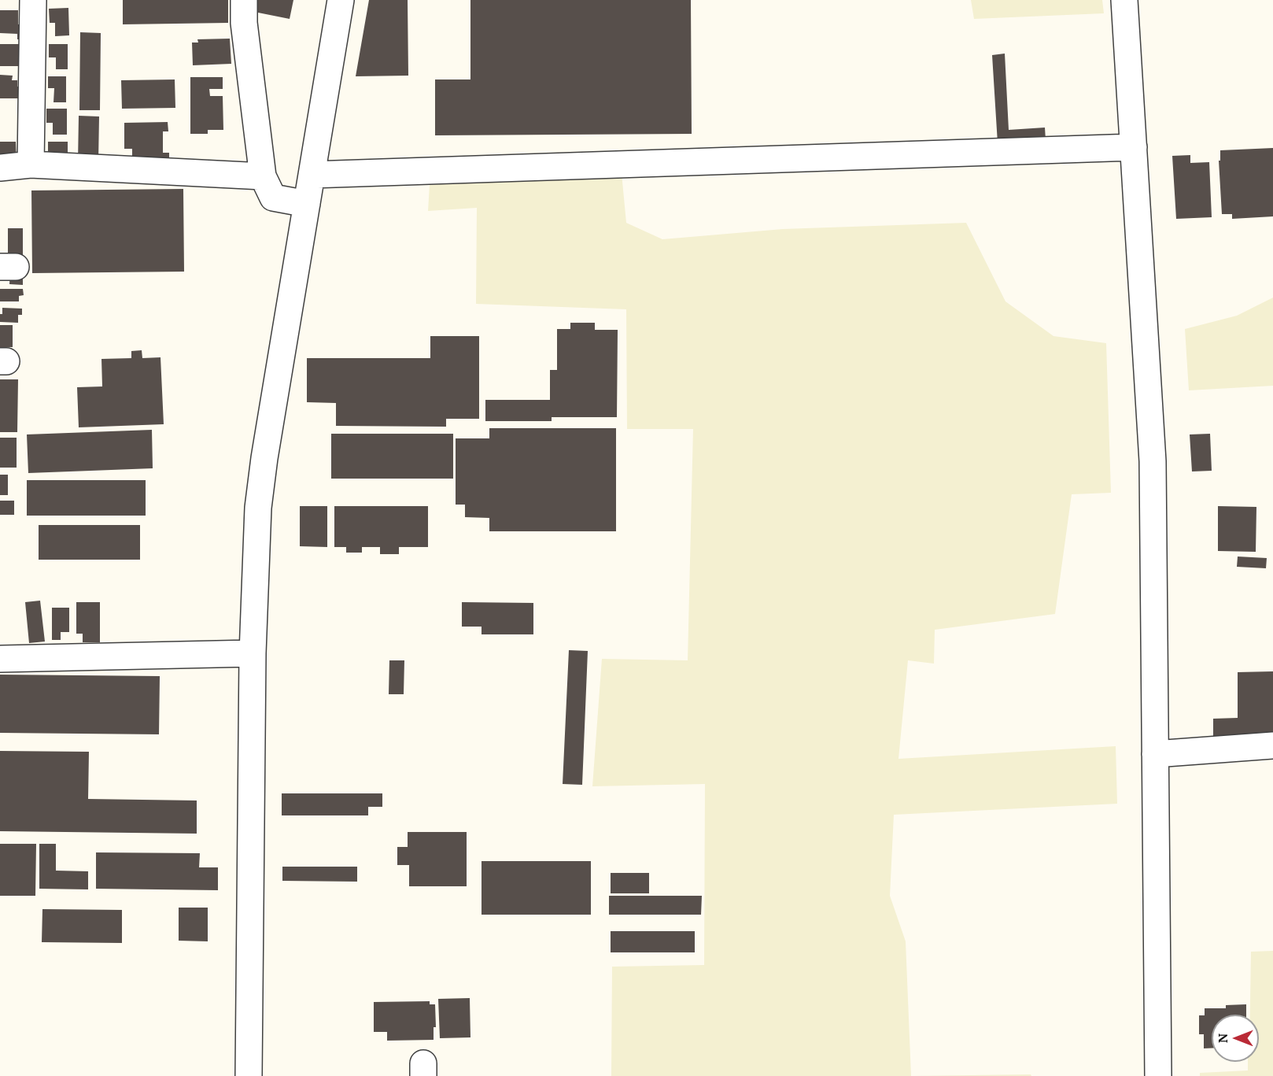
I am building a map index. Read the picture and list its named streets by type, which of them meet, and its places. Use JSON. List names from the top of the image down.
{
  "north": "left"
}
